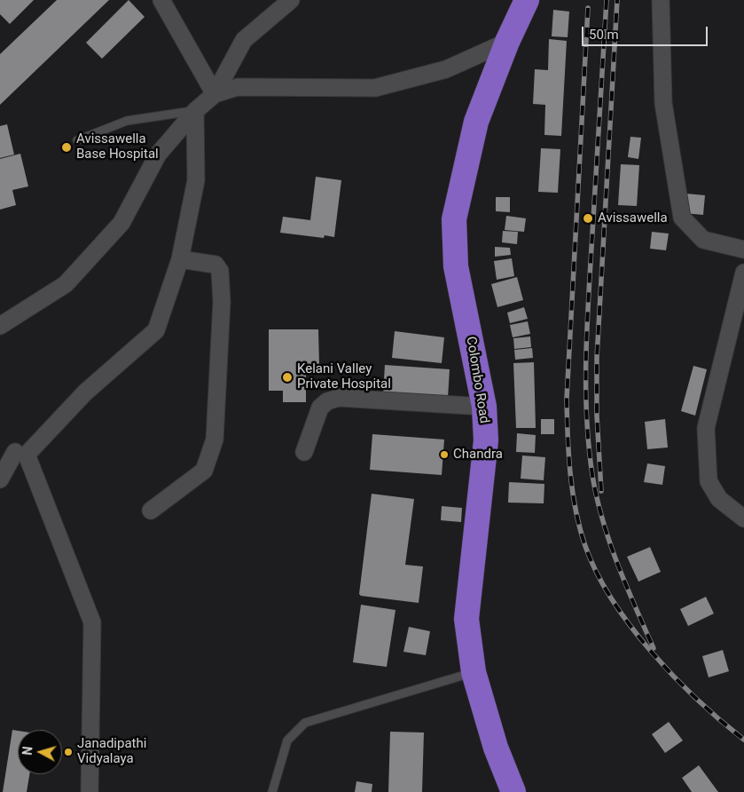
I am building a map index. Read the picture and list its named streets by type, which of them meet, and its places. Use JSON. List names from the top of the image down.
{
  "streets": {
    "highway": ["Colombo Road"]
  },
  "places": [
    "Avissawella Base Hospital",
    "Avissawella",
    "Kelani Valley Private Hospital",
    "Chandra",
    "Janadipathi Vidyalaya"
  ],
  "scale_bar": "50 m",
  "north": "left"
}
